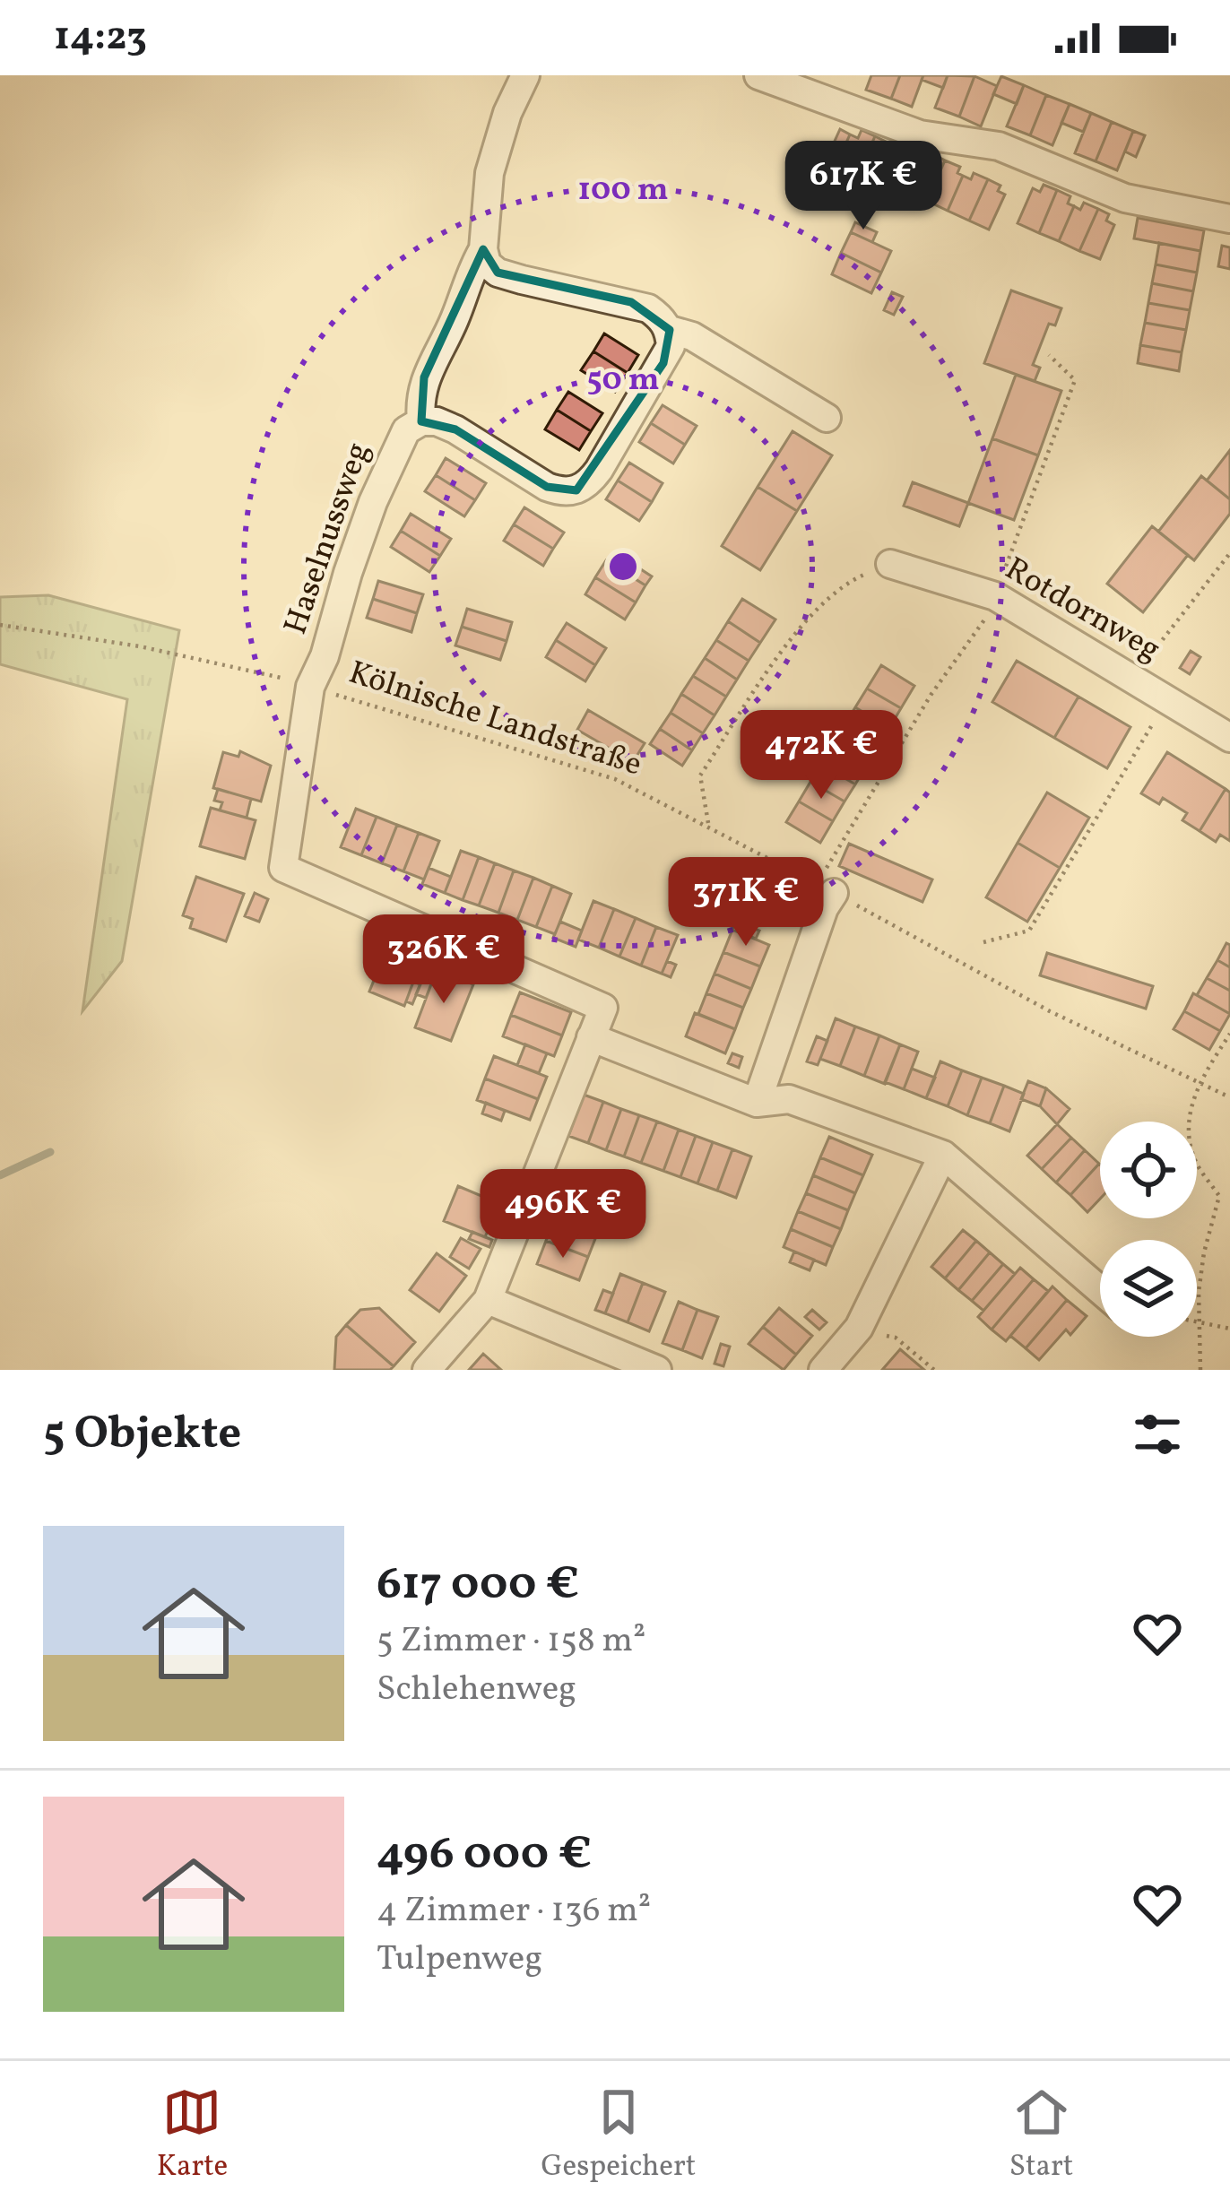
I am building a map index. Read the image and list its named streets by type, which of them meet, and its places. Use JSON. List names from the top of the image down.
{
  "streets": {
    "street": ["Haselnussweg", "Rotdornweg"],
    "path": ["Kölnische Landstraße"]
  },
  "crossings": [
    ["Haselnussweg", "Kölnische Landstraße"]
  ],
  "page": {
    "status": "14:23",
    "price": [
      "617K €",
      "472K €",
      "371K €",
      "326K €",
      "496K €"
    ],
    "heading": "5 Objekte",
    "list": [
      {
        "name": "617 000 €",
        "note": "5 Zimmer · 158 m² · Schlehenweg"
      },
      {
        "name": "496 000 €",
        "note": "4 Zimmer · 136 m² · Tulpenweg"
      }
    ],
    "tabs": ["Karte", "Gespeichert", "Start"]
  },
  "rings": ["100 m", "50 m"]
}
